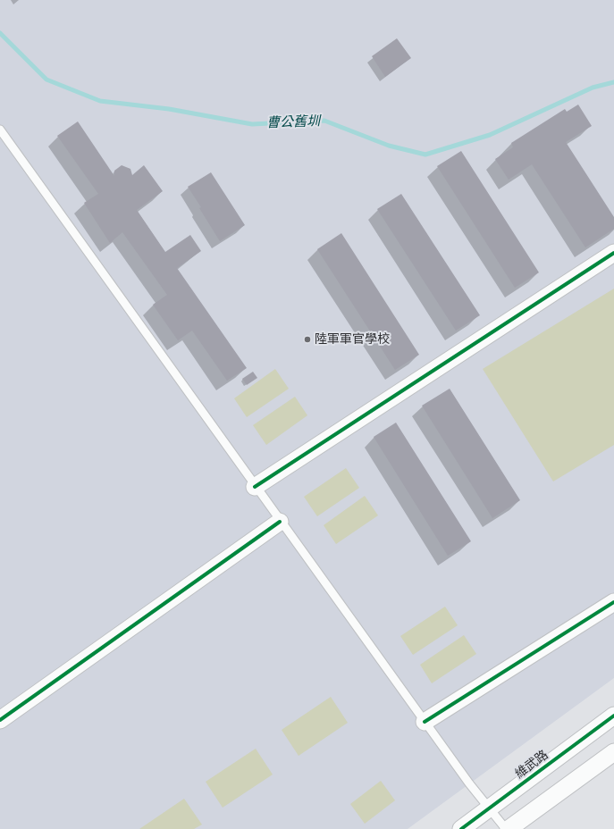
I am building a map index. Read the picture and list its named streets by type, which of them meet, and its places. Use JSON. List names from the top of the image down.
{
  "streets": {
    "street": ["維武路"]
  },
  "water": ["曹公舊圳"],
  "places": ["陸軍軍官學校"]
}
